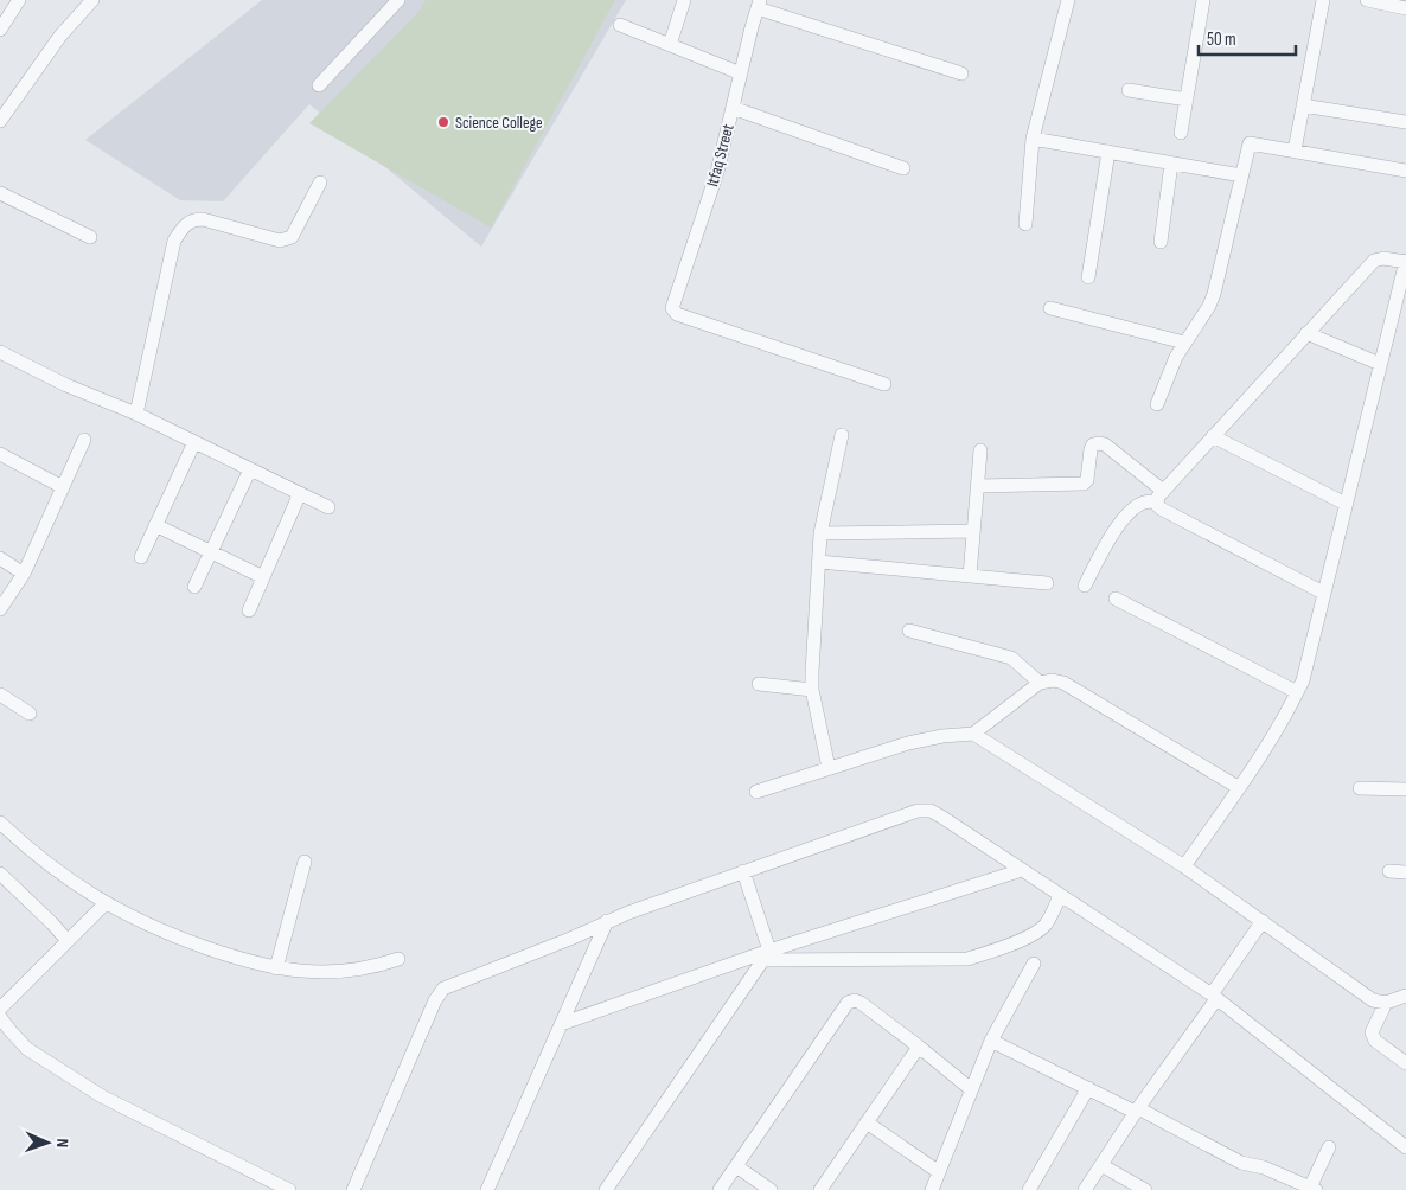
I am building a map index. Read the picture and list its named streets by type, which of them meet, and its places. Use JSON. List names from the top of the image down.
{
  "streets": {
    "street": ["Itfaq Street"]
  },
  "places": ["Science College"],
  "scale_bar": "50 m",
  "north": "right"
}
